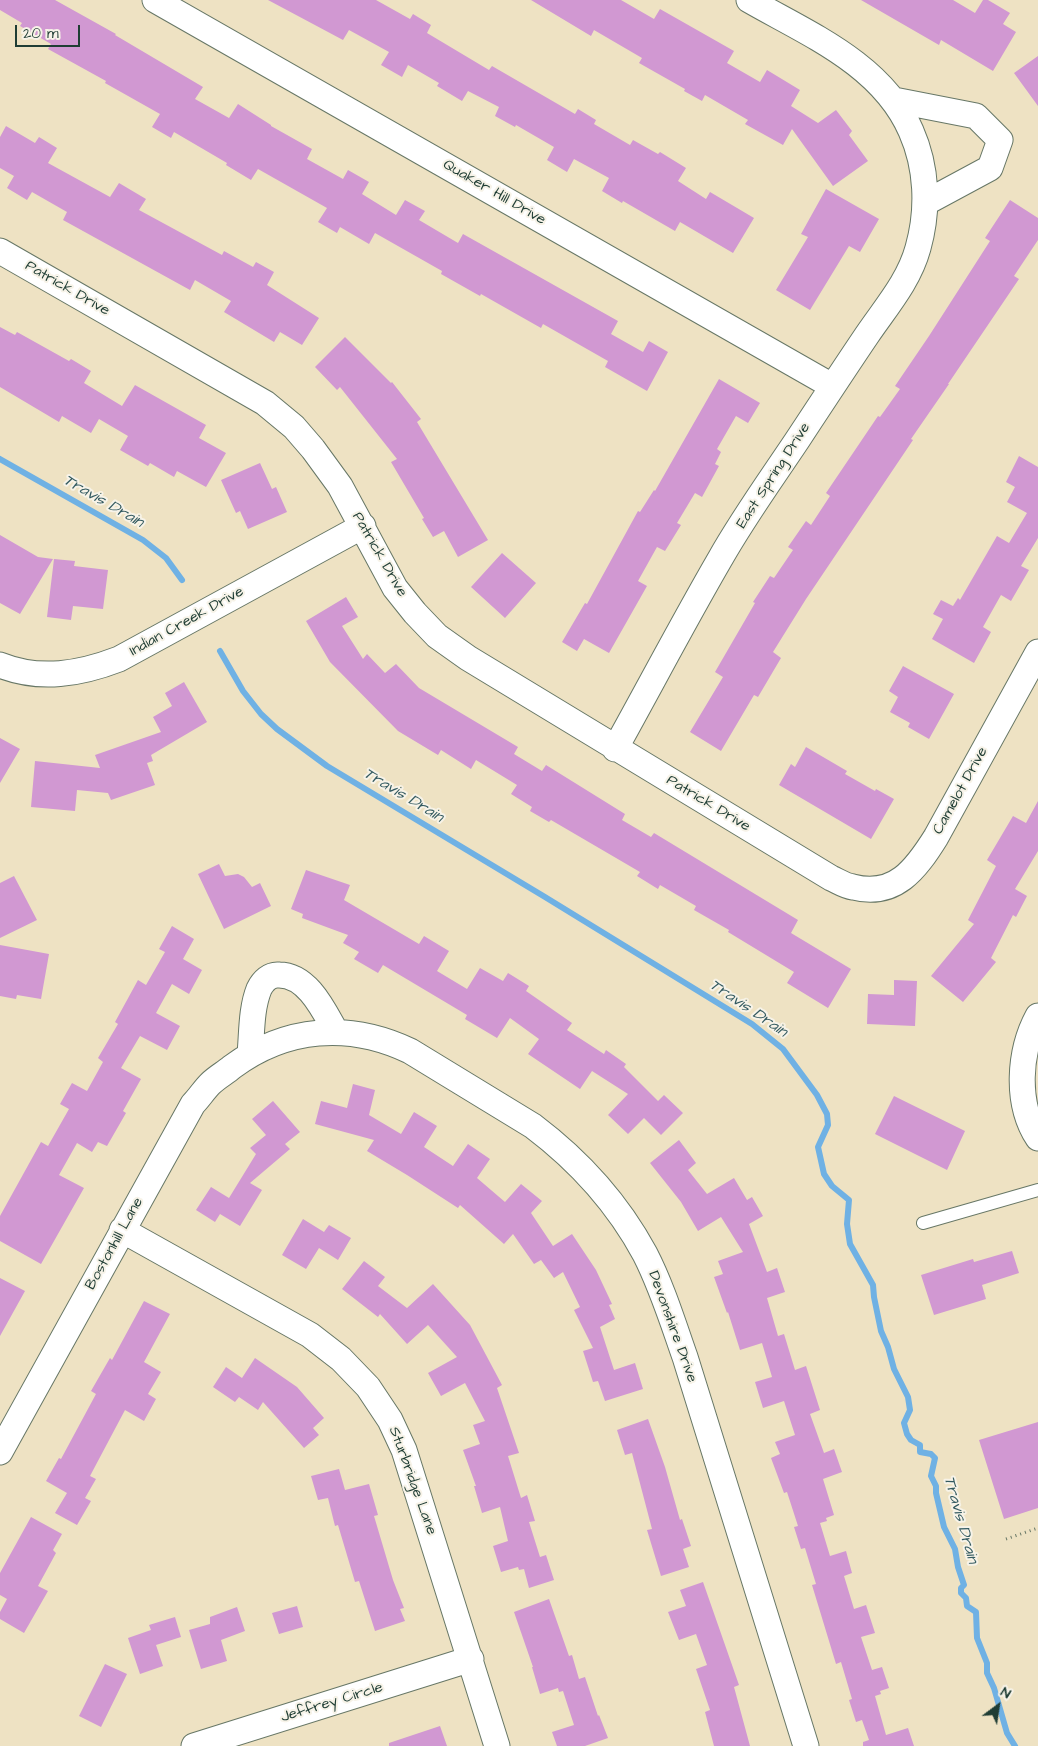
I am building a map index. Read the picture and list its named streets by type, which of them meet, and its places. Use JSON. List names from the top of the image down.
{
  "streets": {
    "street": [
      "Quaker Hill Drive",
      "Patrick Drive",
      "East Spring Drive",
      "Indian Creek Drive",
      "Camelot Drive",
      "Bostonhill Lane",
      "Devonshire Drive",
      "Sturbridge Lane",
      "Jeffrey Circle"
    ]
  },
  "crossings": [
    ["Quaker Hill Drive", "East Spring Drive"],
    ["Patrick Drive", "East Spring Drive"],
    ["Patrick Drive", "Indian Creek Drive"],
    ["Patrick Drive", "Camelot Drive"],
    ["Bostonhill Lane", "Devonshire Drive"],
    ["Bostonhill Lane", "Sturbridge Lane"],
    ["Sturbridge Lane", "Jeffrey Circle"]
  ],
  "water": ["Travis Drain"],
  "scale_bar": "20 m",
  "north": "top right"
}
